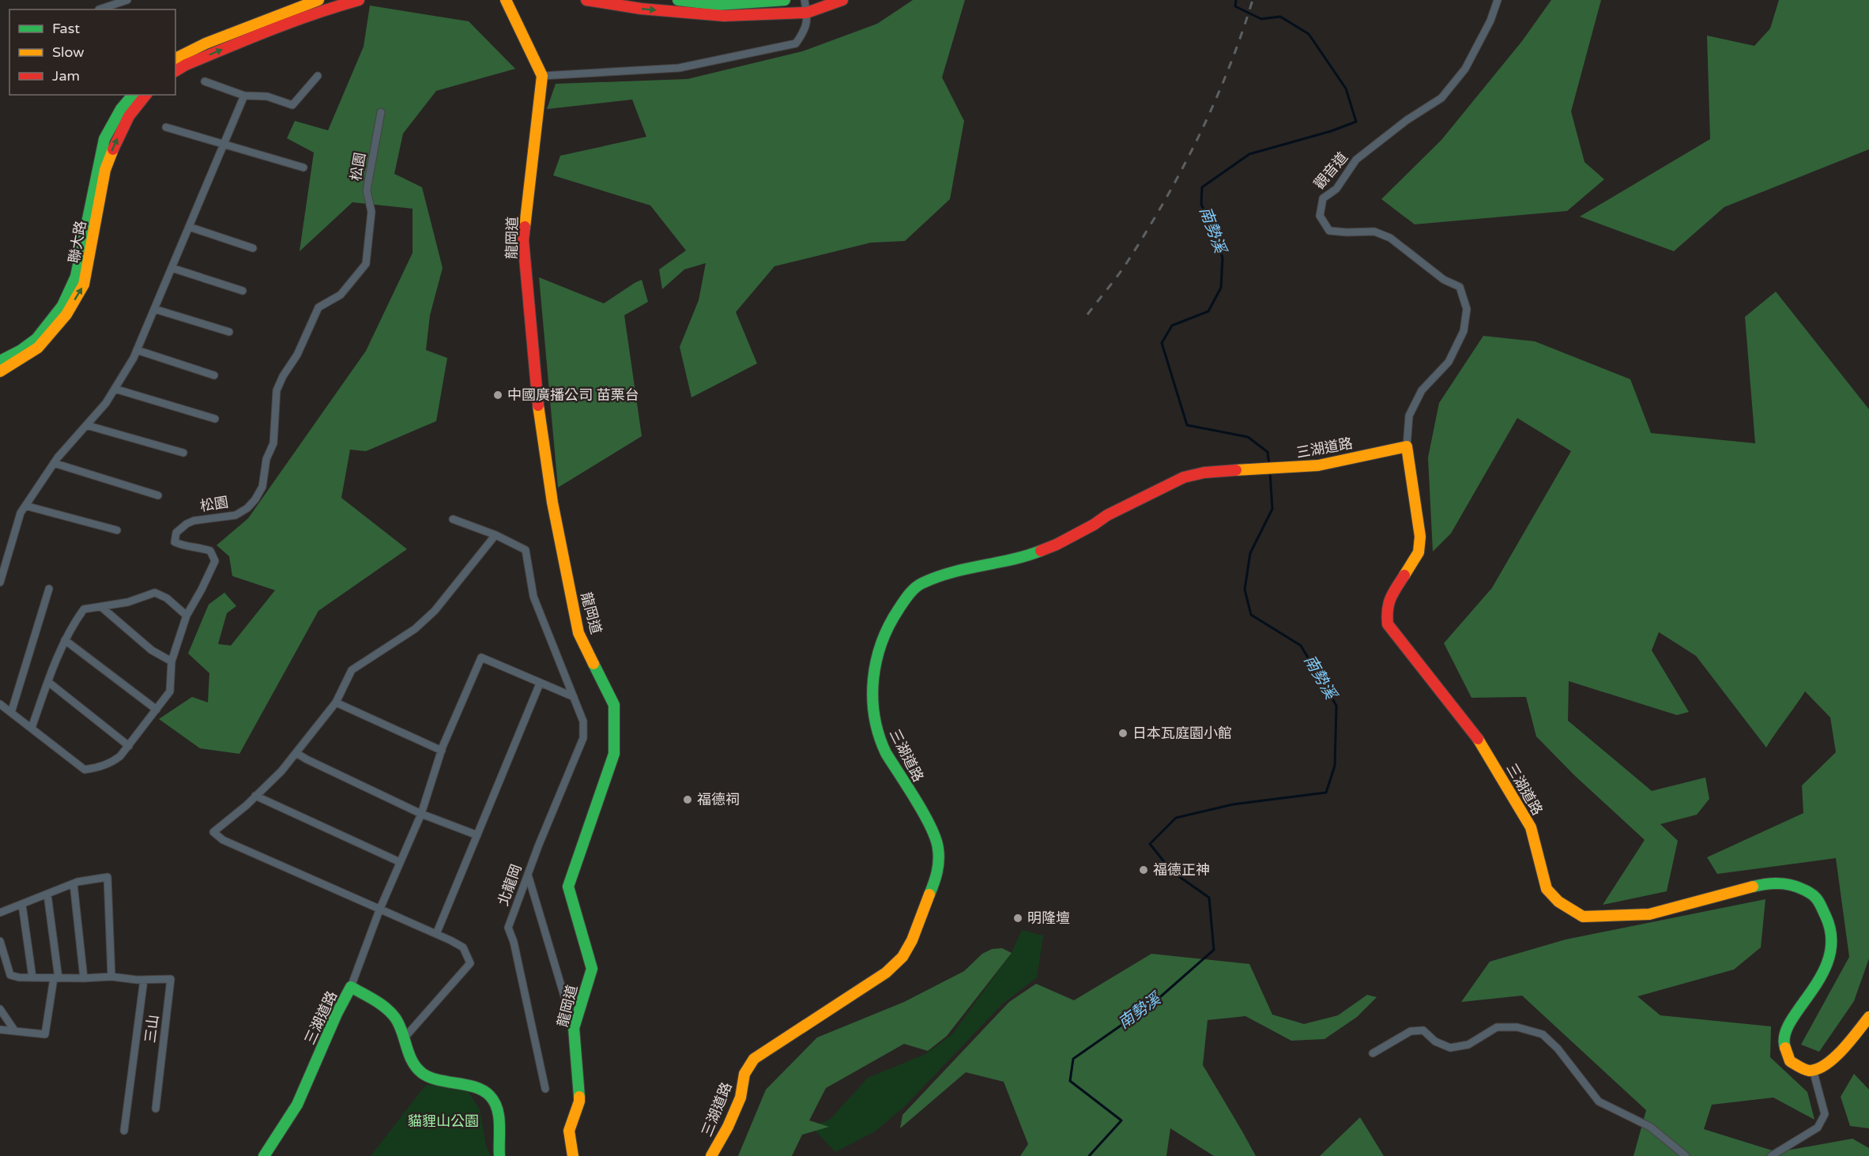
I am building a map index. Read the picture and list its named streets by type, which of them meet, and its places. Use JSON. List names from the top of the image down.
{
  "streets": {
    "street": [
      "松園",
      "觀音道",
      "龍岡道",
      "聯大路",
      "三湖道路",
      "北龍岡",
      "三山"
    ]
  },
  "crossings": [
    ["觀音道", "三湖道路"]
  ],
  "water": ["南勢溪"],
  "parks": ["貓貍山公園"],
  "places": [
    "中國廣播公司 苗栗台",
    "日本瓦庭園小館",
    "福德祠",
    "福德正神",
    "明隆壇"
  ],
  "legend": ["Fast", "Slow", "Jam"]
}
